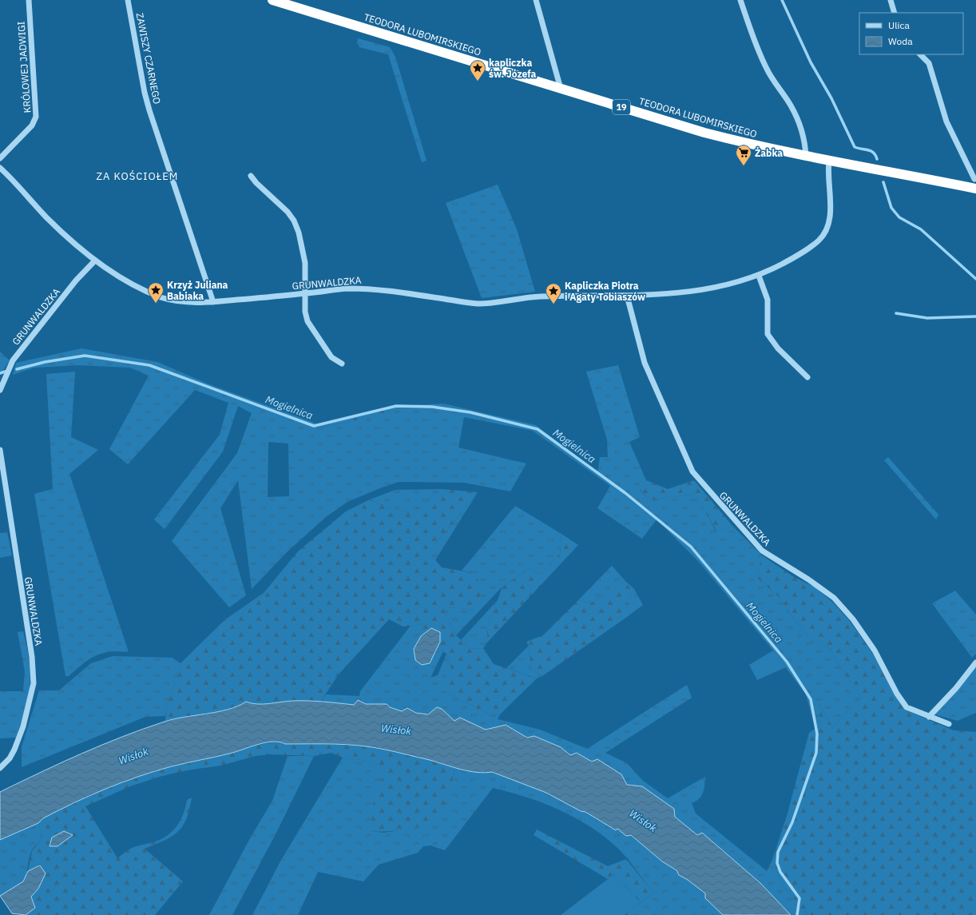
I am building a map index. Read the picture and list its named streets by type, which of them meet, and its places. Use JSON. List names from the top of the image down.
{
  "streets": {
    "highway": ["TEODORA LUBOMIRSKIEGO", "19"],
    "street": ["ZAWISZY CZARNEGO", "KRÓLOWEJ JADWIGI", "GRUNWALDZKA"]
  },
  "crossings": [
    ["TEODORA LUBOMIRSKIEGO", "GRUNWALDZKA"],
    ["ZAWISZY CZARNEGO", "GRUNWALDZKA"]
  ],
  "districts": ["ZA KOŚCIOŁEM"],
  "water": ["Mogielnica", "Wisłok"],
  "places": {
    "place": ["kapliczka św. Józefa", "Krzyż Juliana Babiaka", "Kapliczka Piotra i Agaty Tobiaszów"],
    "supermarket": ["Żabka"]
  },
  "legend": ["Ulica", "Woda"]
}
